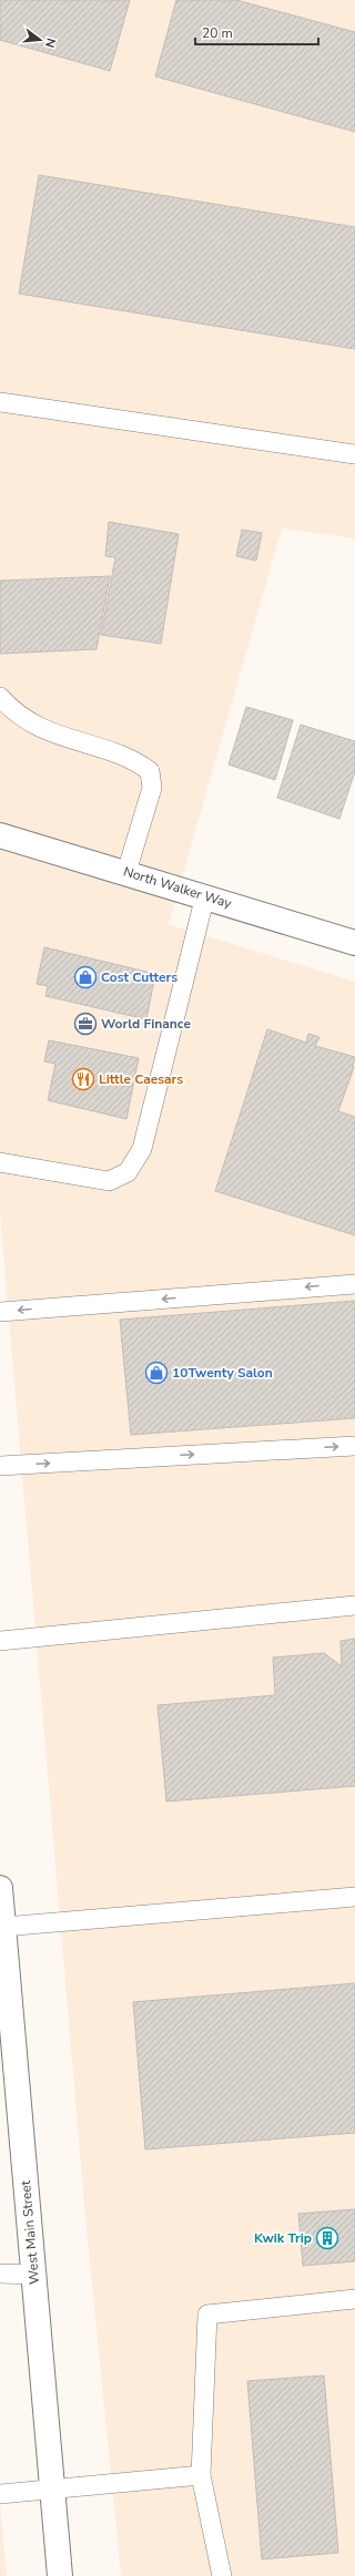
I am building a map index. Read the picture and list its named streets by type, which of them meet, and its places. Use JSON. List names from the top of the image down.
{
  "streets": {
    "main road": ["North Walker Way", "West Main Street"]
  },
  "places": {
    "shop": ["Cost Cutters", "10Twenty Salon"],
    "office": ["World Finance"],
    "restaurant": ["Little Caesars"],
    "building": ["Kwik Trip"]
  },
  "scale_bar": "20 m",
  "north": "right"
}
